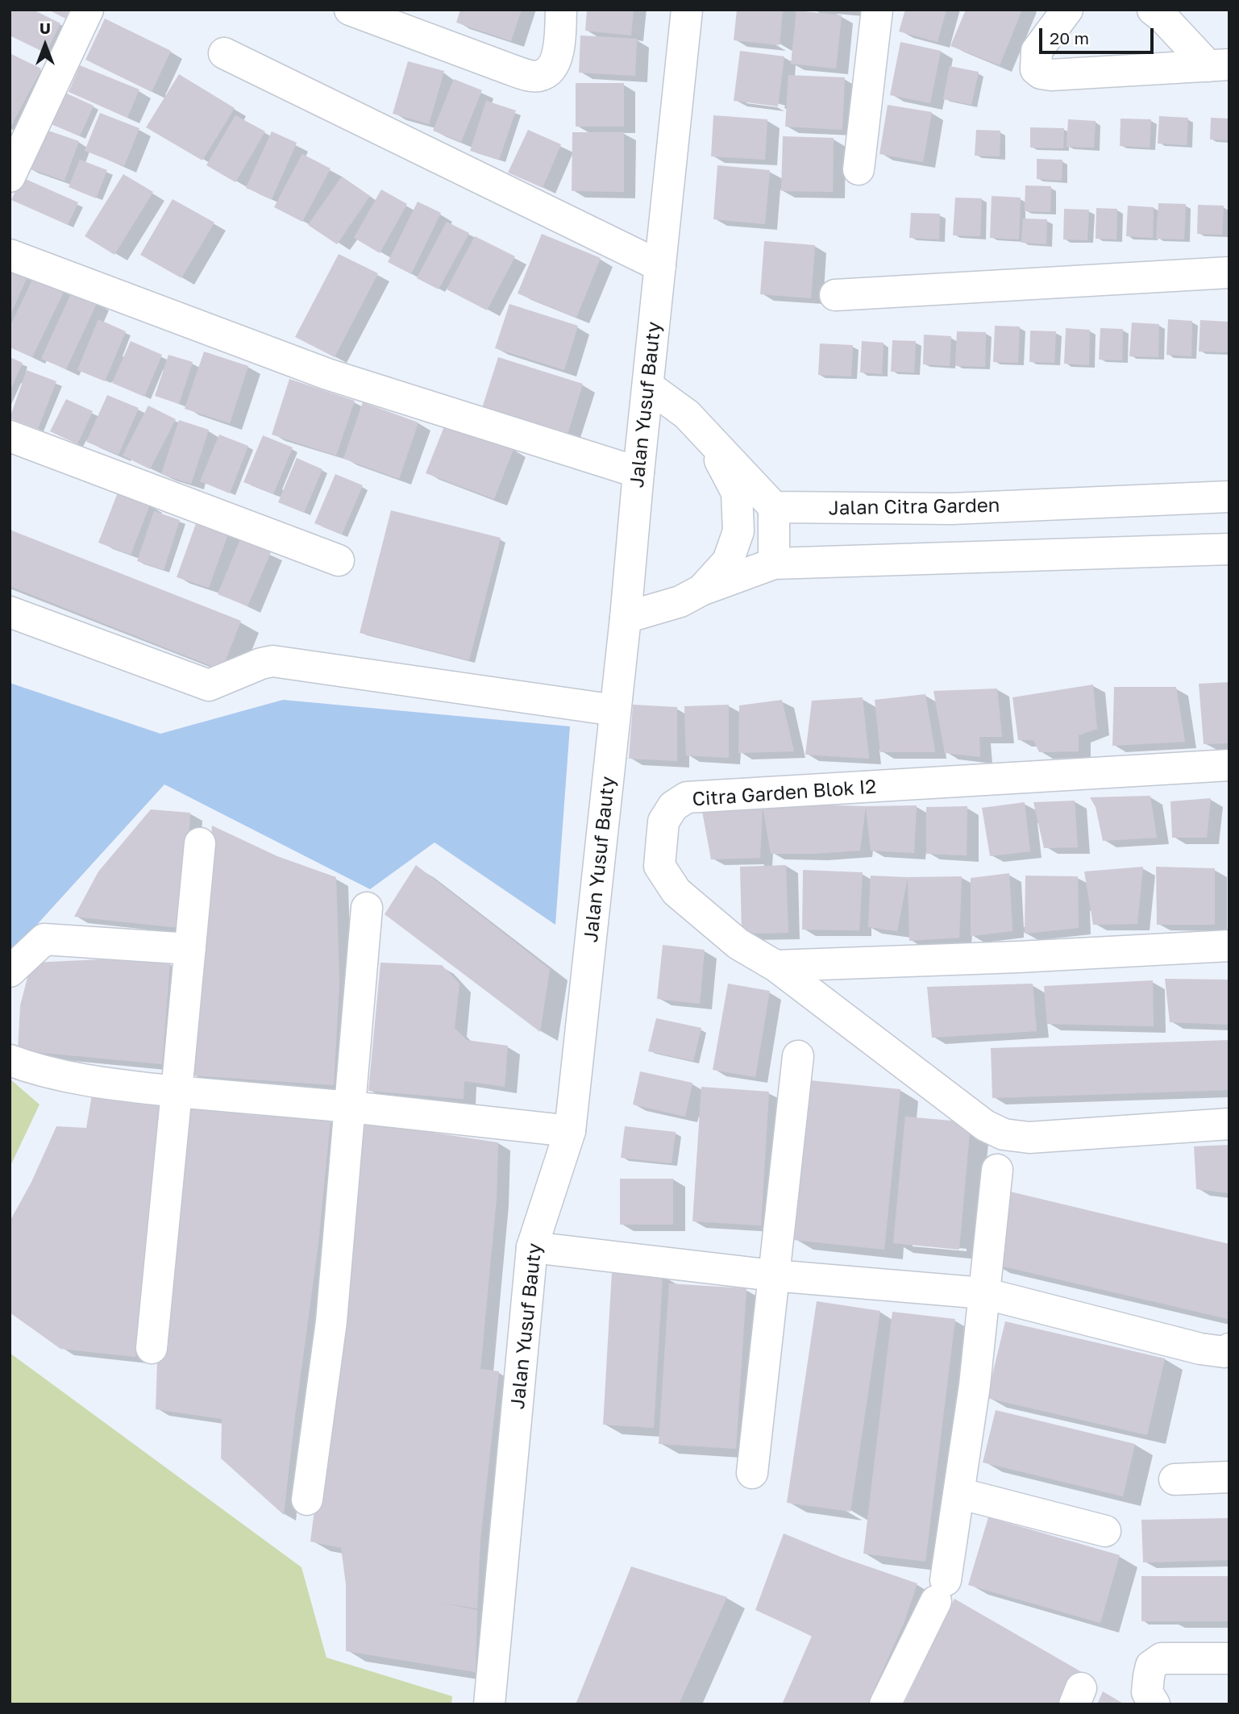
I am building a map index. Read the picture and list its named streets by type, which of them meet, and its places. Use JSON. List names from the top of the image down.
{
  "streets": {
    "street": ["Jalan Yusuf Bauty", "Jalan Citra Garden", "Citra Garden Blok I2"]
  },
  "scale_bar": "20 m",
  "north": "top"
}
